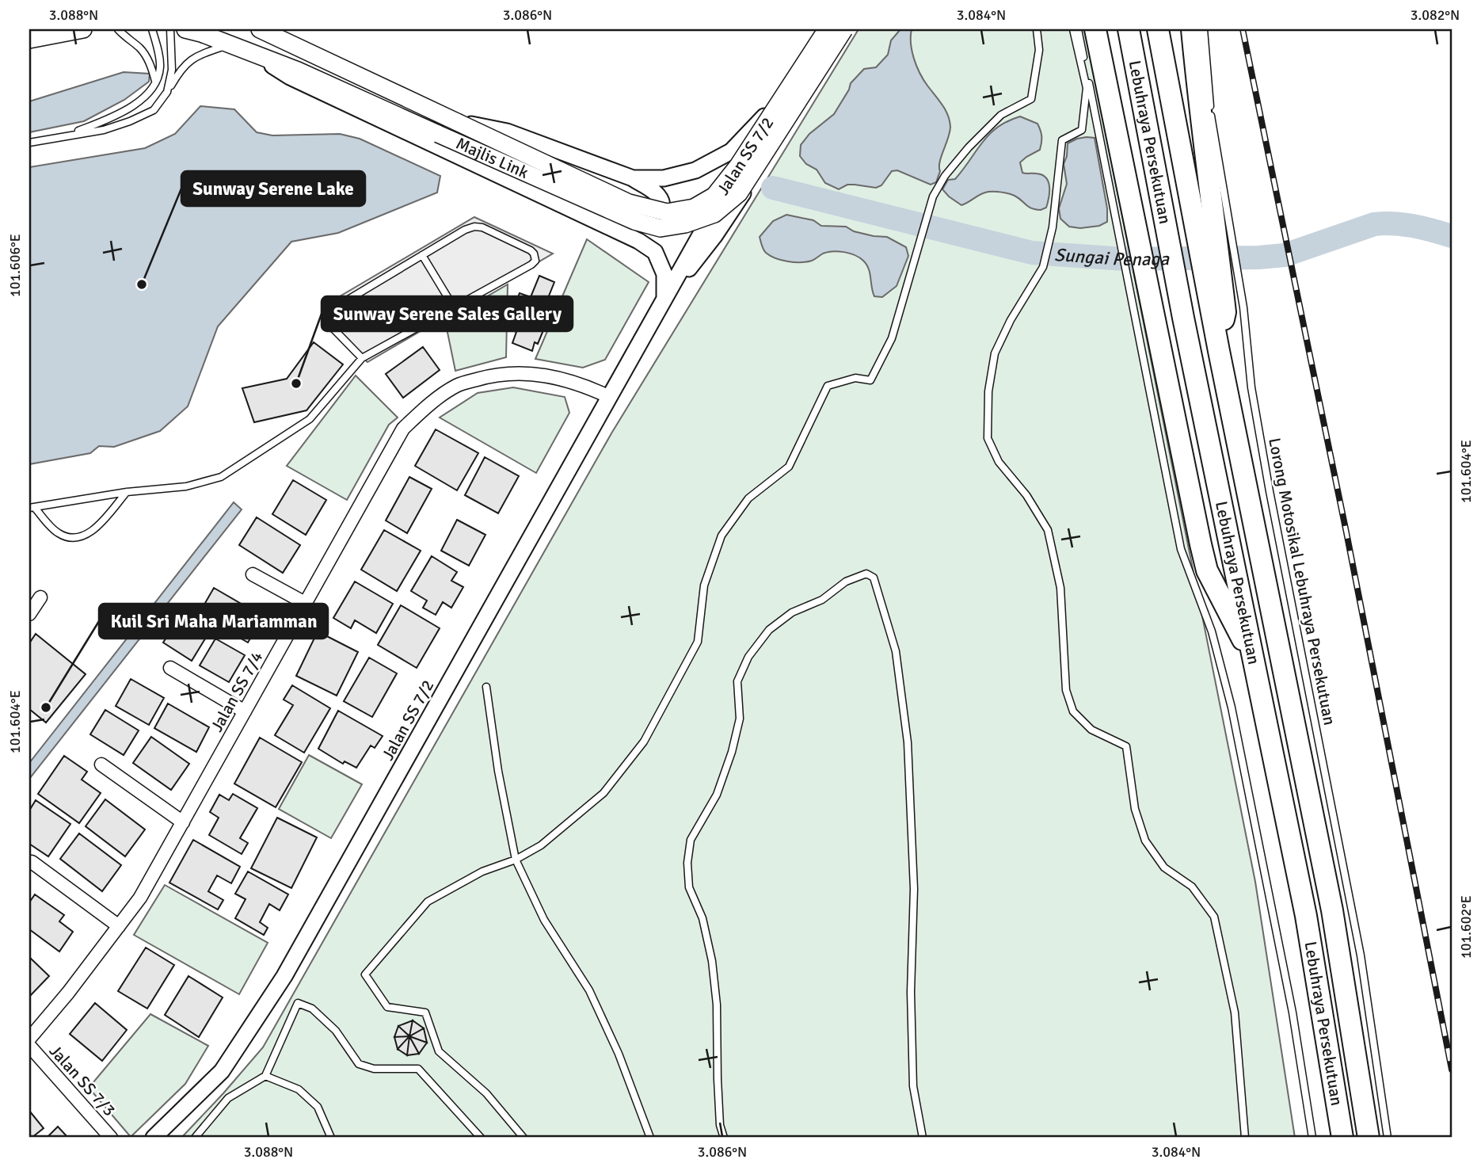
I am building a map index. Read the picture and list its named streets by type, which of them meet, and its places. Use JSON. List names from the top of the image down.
{
  "streets": {
    "highway": ["Lebuhraya Persekutuan"],
    "main road": ["Majlis Link"],
    "street": ["Jalan SS 7/2", "Jalan SS 7/4", "Jalan SS 7/3"],
    "lane": ["Lorong Motosikal Lebuhraya Persekutuan"]
  },
  "crossings": [
    ["Jalan SS 7/2", "Majlis Link"],
    ["Jalan SS 7/2", "Jalan SS 7/4"]
  ],
  "water": ["Sungai Penaga"],
  "places": ["Sunway Serene Lake", "Sunway Serene Sales Gallery", "Kuil Sri Maha Mariamman"],
  "coordinates": [
    "3.088°N",
    "3.086°N",
    "3.084°N",
    "3.082°N",
    "101.606°E",
    "101.604°E",
    "101.602°E"
  ]
}
